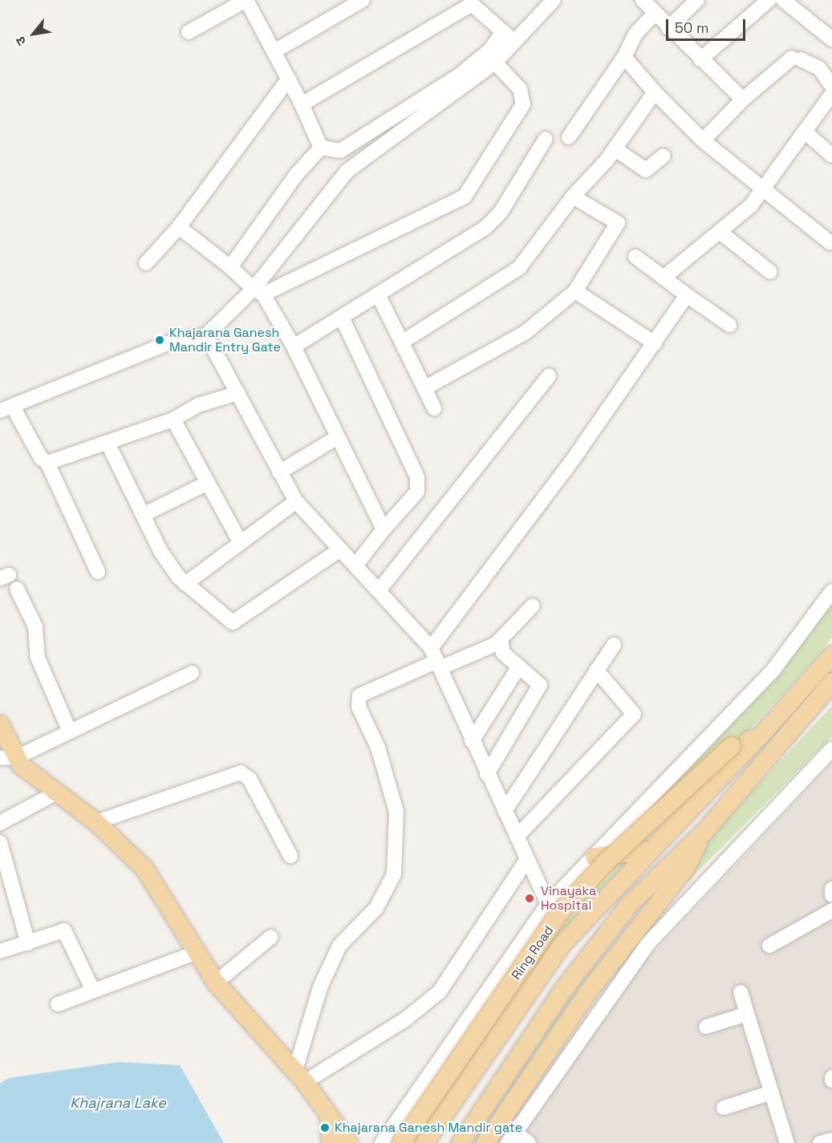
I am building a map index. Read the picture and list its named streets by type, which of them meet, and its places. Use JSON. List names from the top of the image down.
{
  "streets": {
    "main road": ["Ring Road"]
  },
  "water": ["Khajrana Lake"],
  "places": ["Khajarana Ganesh Mandir Entry Gate", "Vinayaka Hospital", "Khajarana Ganesh Mandir gate"],
  "scale_bar": "50 m",
  "north": "bottom left"
}
